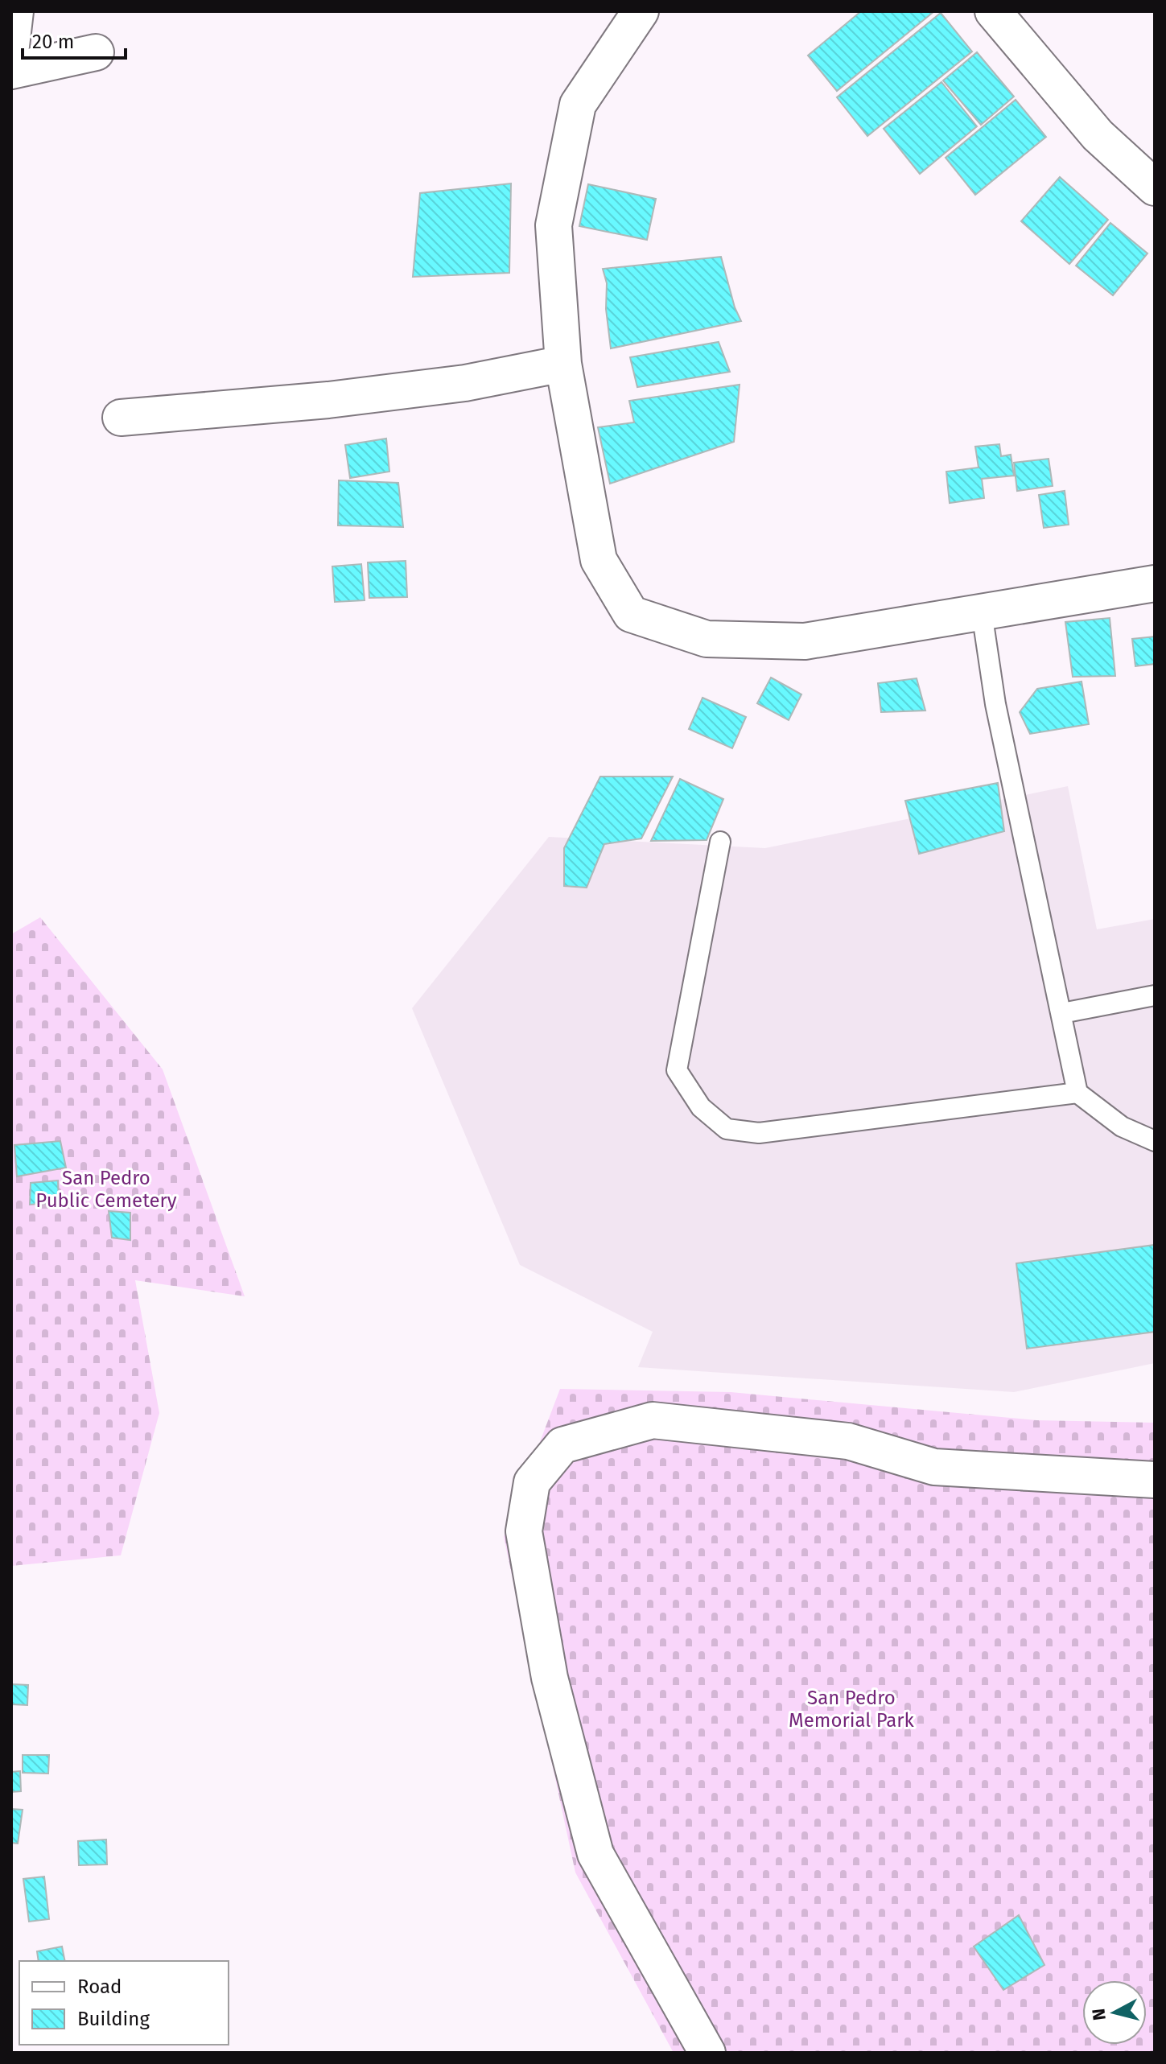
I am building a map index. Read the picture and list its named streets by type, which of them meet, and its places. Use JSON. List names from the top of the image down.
{
  "parks": ["San Pedro Public Cemetery", "San Pedro Memorial Park"],
  "legend": ["Road", "Building"],
  "scale_bar": "20 m",
  "north": "left"
}
